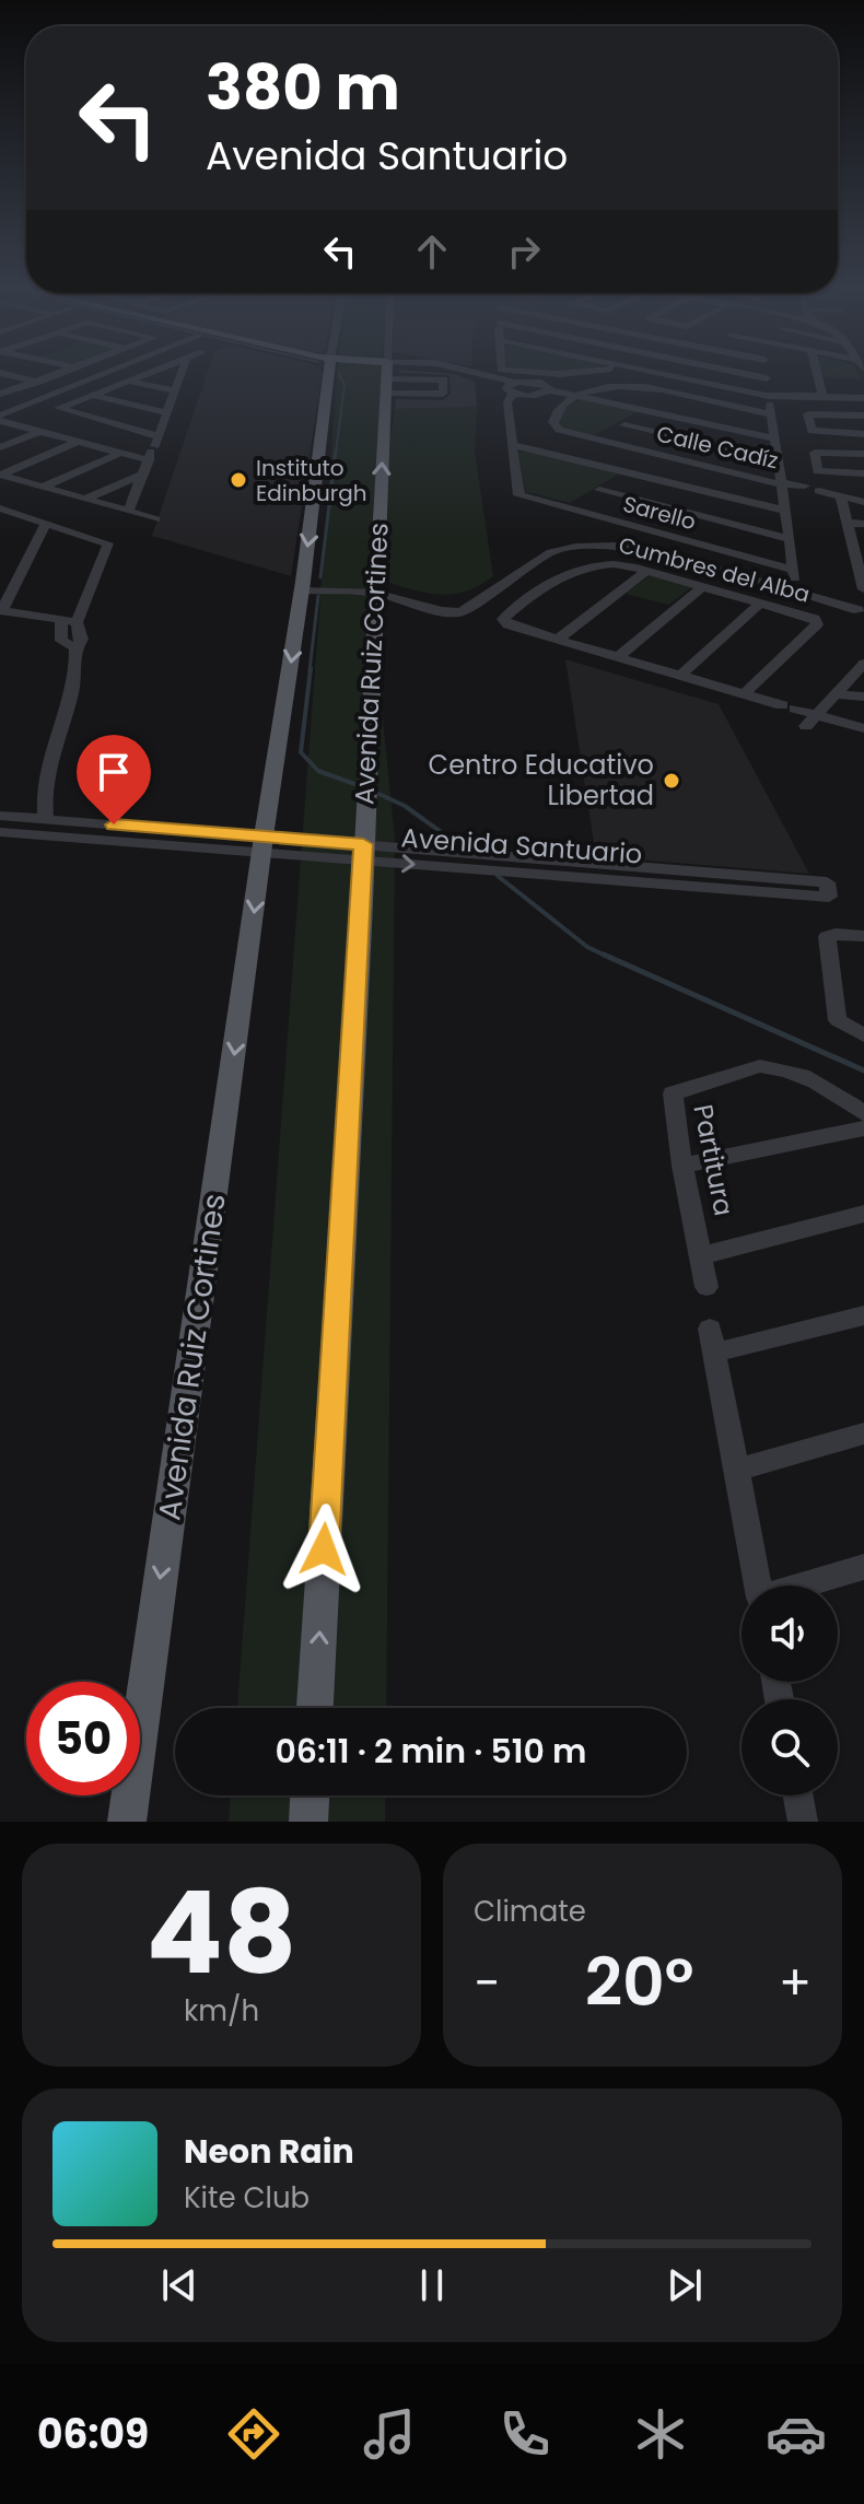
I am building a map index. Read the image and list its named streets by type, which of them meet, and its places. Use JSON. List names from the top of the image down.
{
  "streets": {
    "main road": ["Avenida Ruiz Cortines"],
    "street": [
      "Calle Cadíz",
      "Sarello",
      "Cumbres del Alba",
      "Avenida Santuario",
      "Partitura"
    ]
  },
  "crossings": [
    ["Calle Cadíz", "Sarello"],
    ["Avenida Ruiz Cortines", "Avenida Santuario"]
  ],
  "places": ["Instituto Edinburgh", "Centro Educativo Libertad"],
  "page": {
    "turn": ["380 m", "Avenida Santuario"],
    "limit": "50",
    "trip": "06:11 · 2 min · 510 m",
    "tile": [
      ["48", "km/h"],
      "Climate"
    ],
    "heat": ["−", "20°", "+"],
    "song": ["Neon Rain", "Kite Club"],
    "tabs": "06:09"
  }
}
